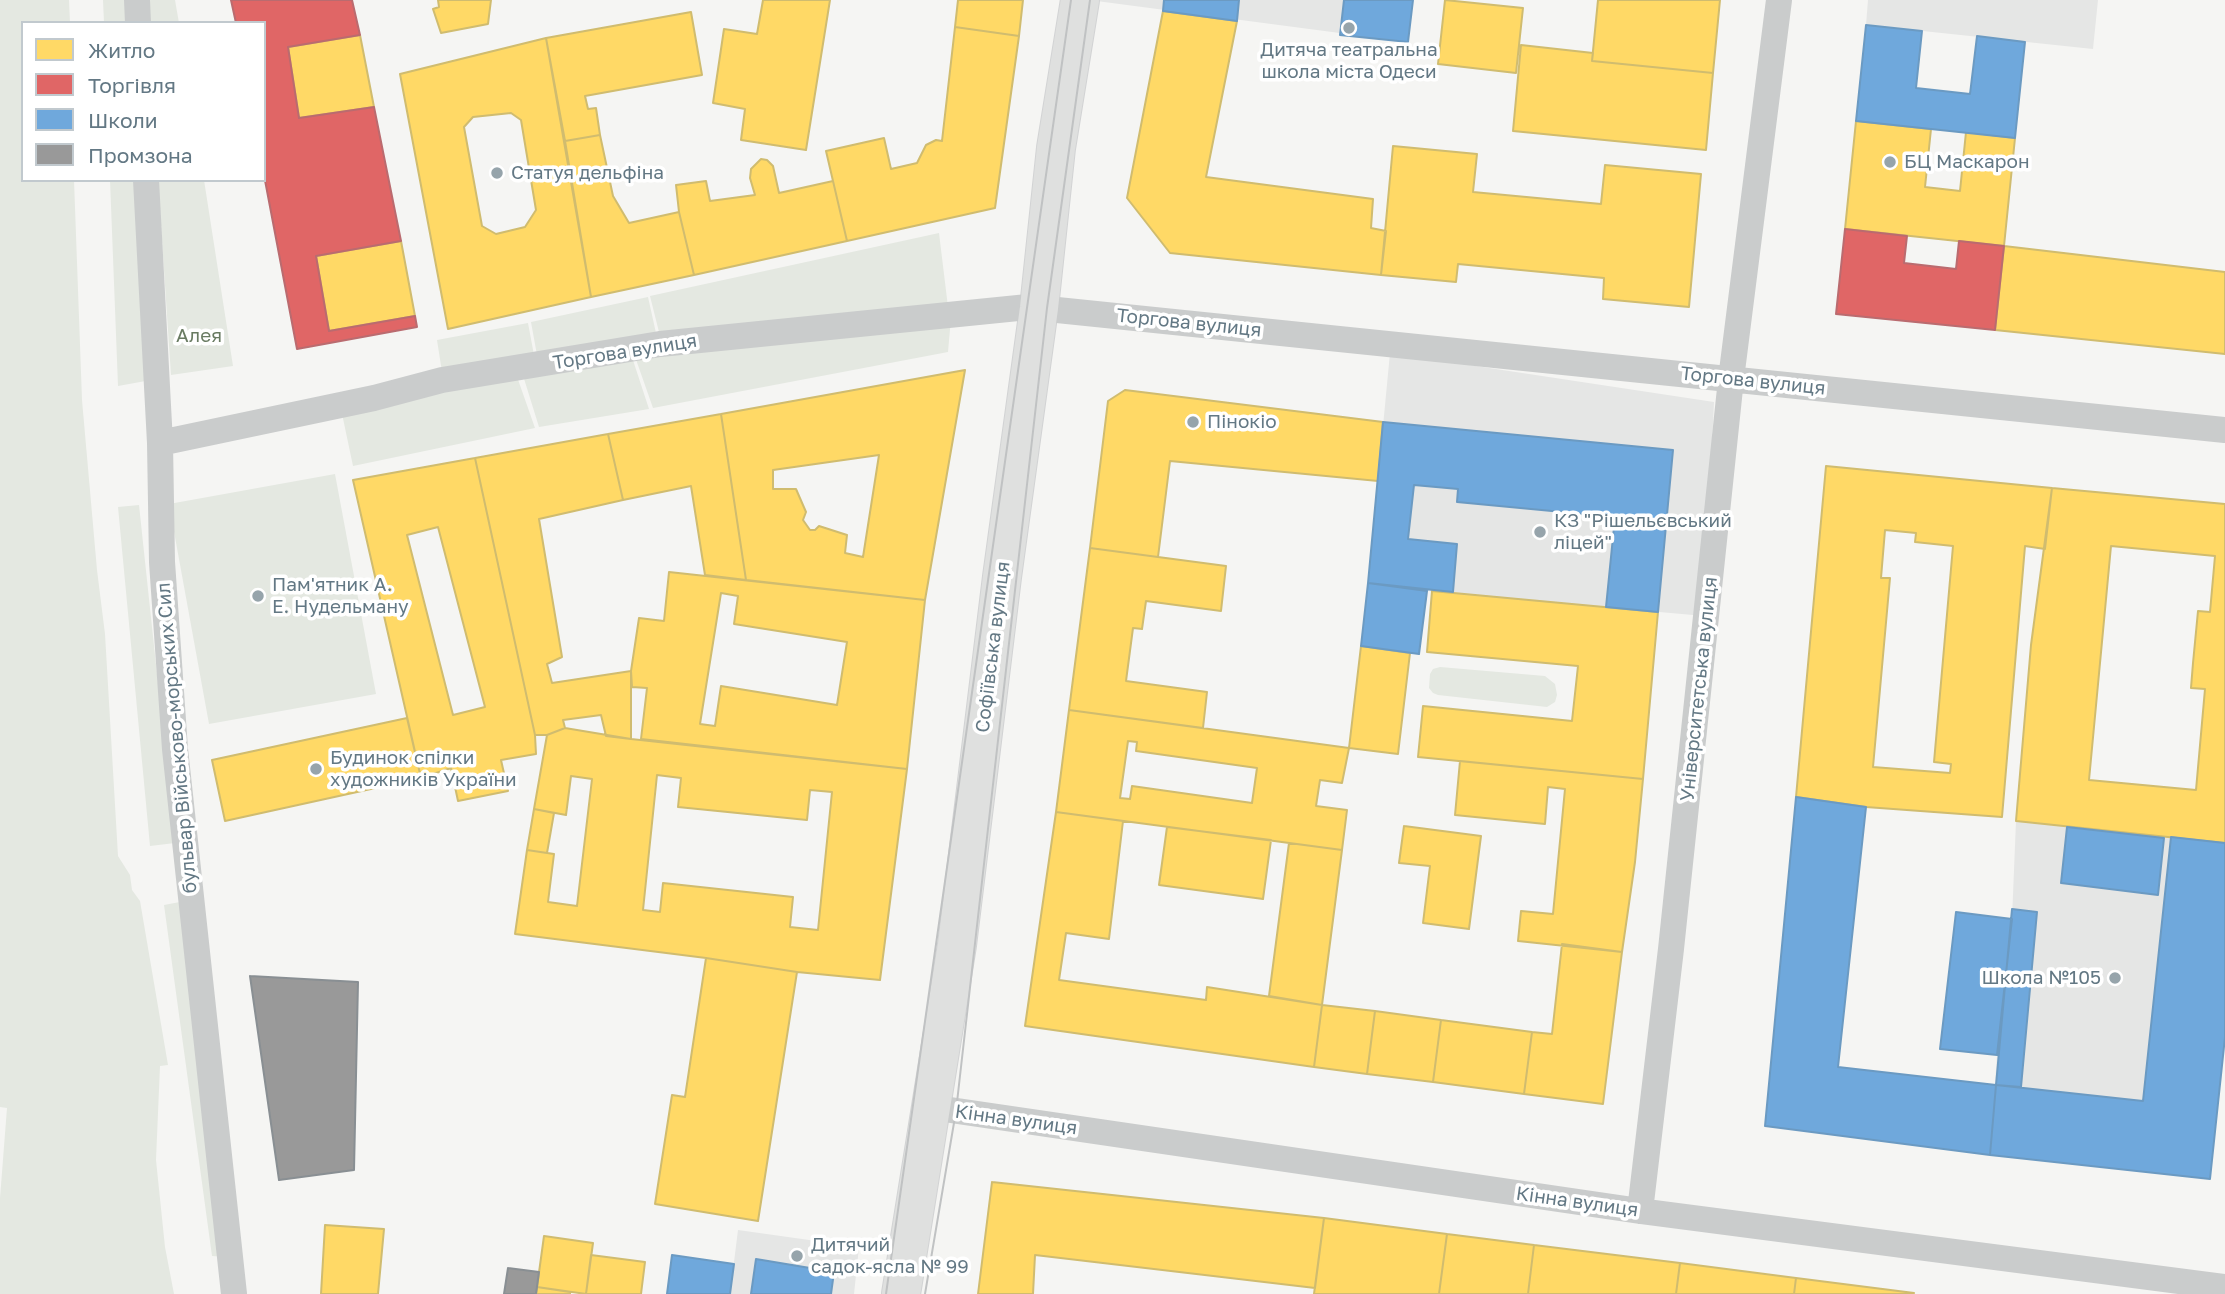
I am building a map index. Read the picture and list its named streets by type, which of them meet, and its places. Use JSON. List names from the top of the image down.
{
  "streets": {
    "main road": ["Софіївська вулиця"],
    "street": [
      "Торгова вулиця",
      "Університетська вулиця",
      "бульвар Військово-морських Сил",
      "Кінна вулиця"
    ]
  },
  "crossings": [
    ["Торгова вулиця", "Софіївська вулиця"],
    ["Торгова вулиця", "Університетська вулиця"],
    ["Торгова вулиця", "бульвар Військово-морських Сил"],
    ["Софіївська вулиця", "Кінна вулиця"],
    ["Університетська вулиця", "Кінна вулиця"]
  ],
  "parks": ["Алея"],
  "places": [
    "Дитяча театральна школа міста Одеси",
    "БЦ Маскарон",
    "Статуя дельфіна",
    "Пінокіо",
    "КЗ \"Рішельєвський ліцей\"",
    "Пам'ятник А. Е. Нудельману",
    "Будинок спілки художників України",
    "Школа №105",
    "Дитячий садок-ясла № 99"
  ],
  "legend": [
    "Житло",
    "Торгівля",
    "Школи",
    "Промзона"
  ]
}
